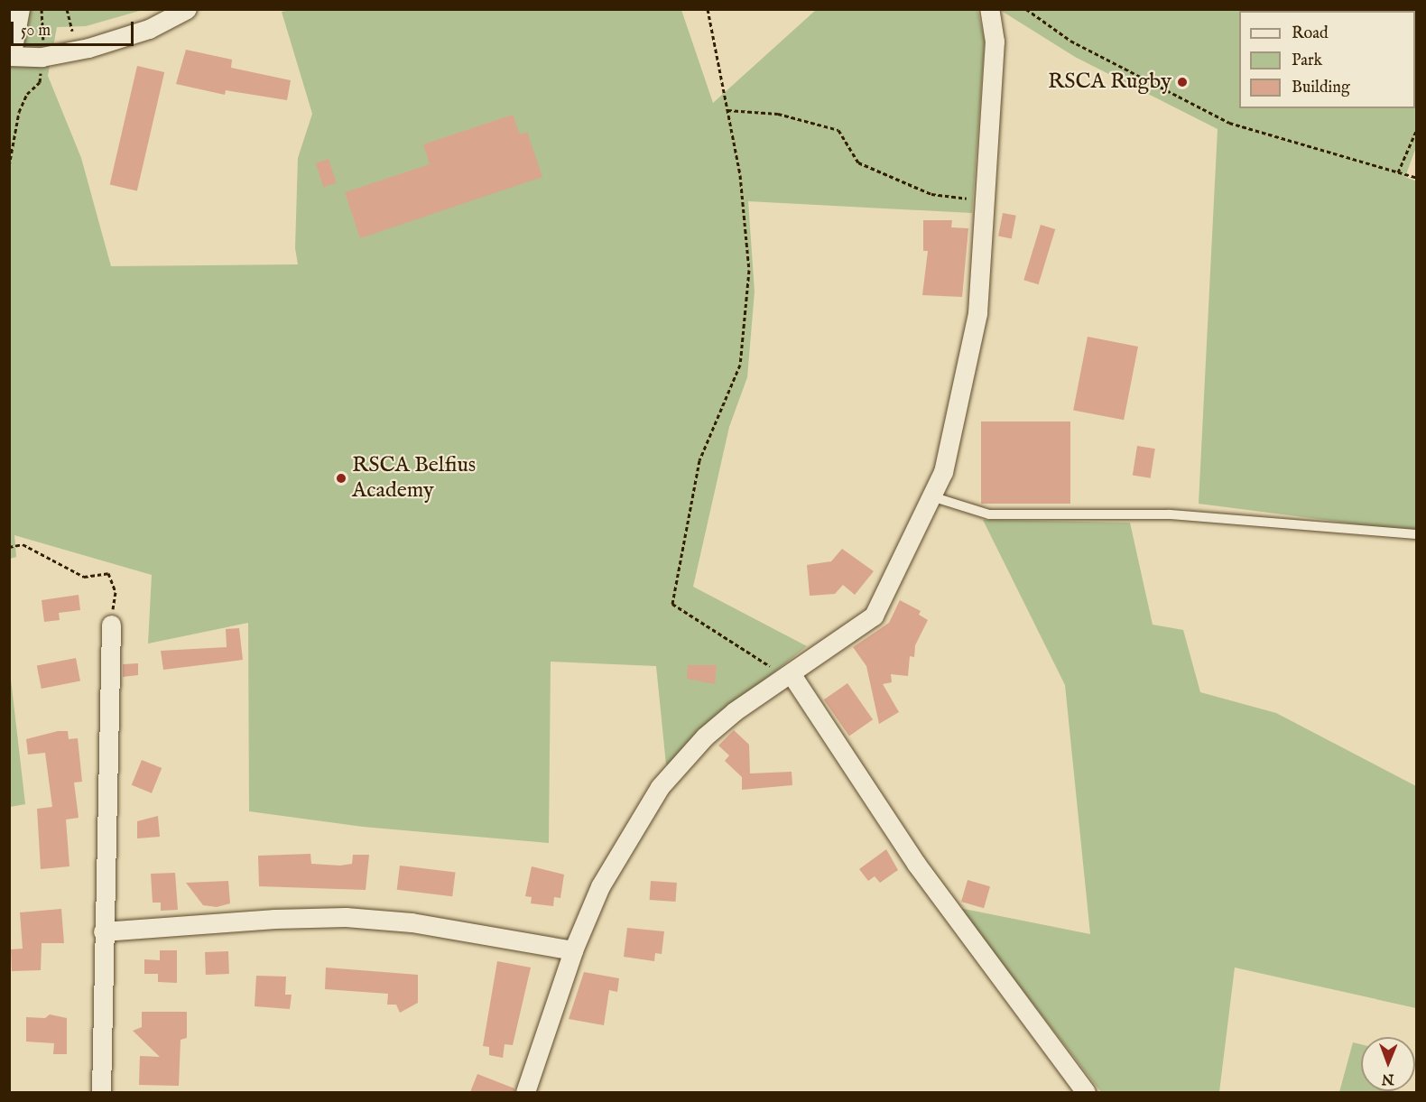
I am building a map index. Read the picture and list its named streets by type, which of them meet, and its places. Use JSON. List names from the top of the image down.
{
  "places": ["RSCA Rugby", "RSCA Belfius Academy"],
  "legend": ["Road", "Park", "Building"],
  "scale_bar": "50 m",
  "north": "bottom"
}
